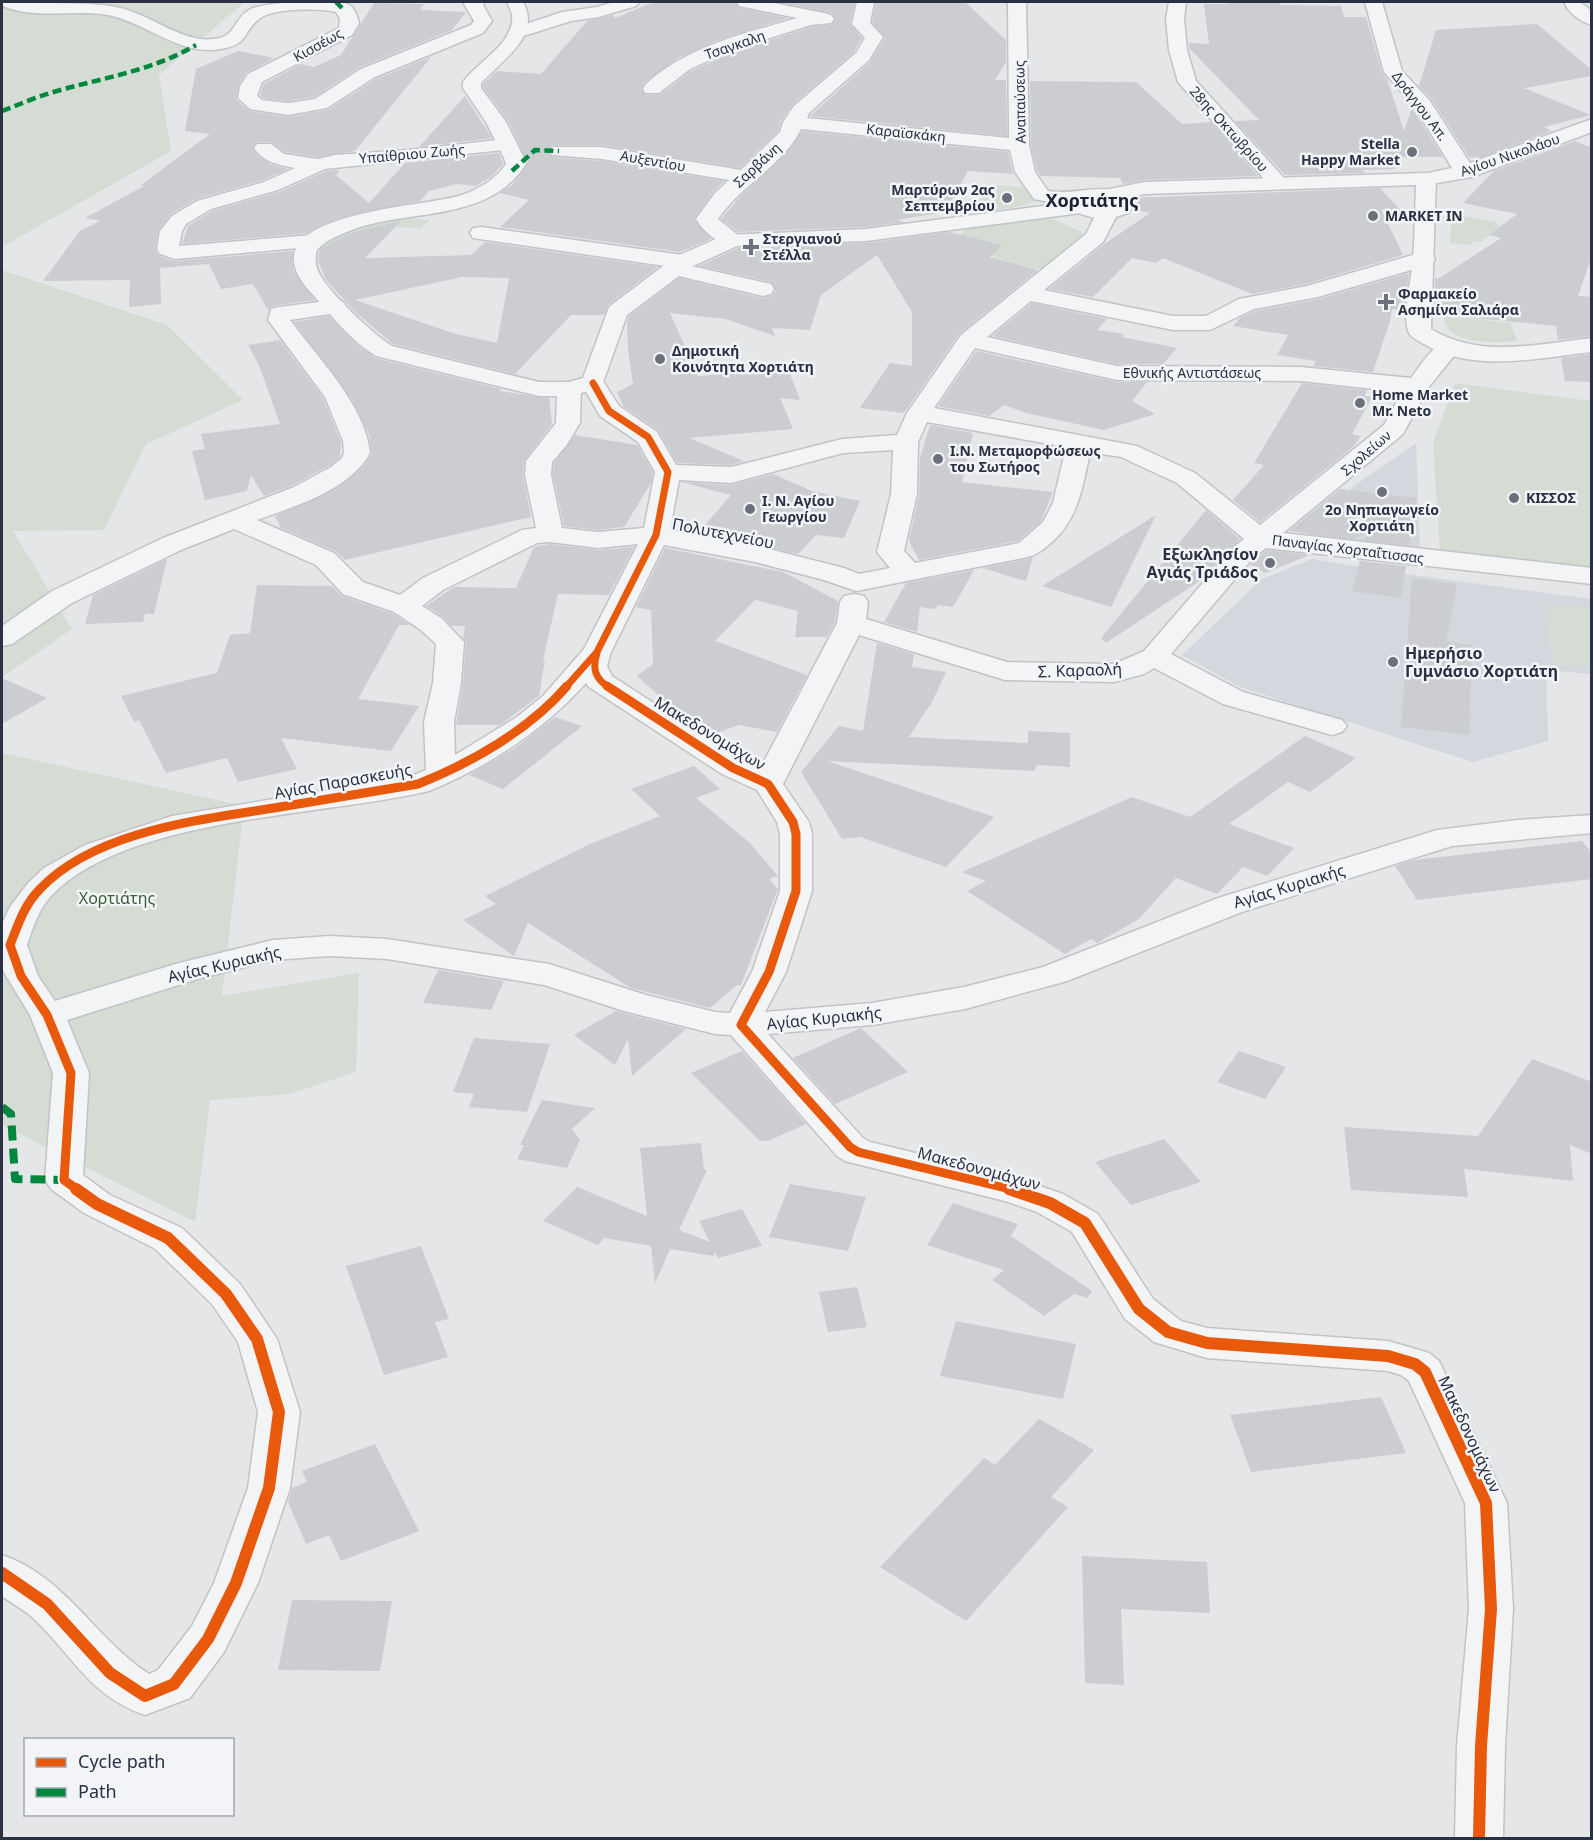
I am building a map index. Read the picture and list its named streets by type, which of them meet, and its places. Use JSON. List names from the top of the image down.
{
  "streets": {
    "street": [
      "Κισσέως",
      "Τσαγκαλη",
      "Αναπαύσεως",
      "Δράγγου Απ.",
      "28ης Οκτωβρίου",
      "Καραϊσκάκη",
      "Υπαίθριου Ζωής",
      "Αγίου Νικολάου",
      "Αυξεντίου",
      "Σαρβάνη",
      "Εθνικής Αντιστάσεως",
      "Σχολείων",
      "Πολυτεχνείου",
      "Παναγίας Χορταΐτισσας",
      "Σ. Καραολή",
      "Μακεδονομάχων",
      "Αγίας Παρασκευής",
      "Αγίας Κυριακής"
    ]
  },
  "crossings": [
    ["Αναπαύσεως", "Καραϊσκάκη"],
    ["Δράγγου Απ.", "Αγίου Νικολάου"],
    ["Καραϊσκάκη", "Σαρβάνη"],
    ["Αυξεντίου", "Σαρβάνη"],
    ["Εθνικής Αντιστάσεως", "Σχολείων"],
    ["Σχολείων", "Παναγίας Χορταΐτισσας"],
    ["Σχολείων", "Σ. Καραολή"],
    ["Πολυτεχνείου", "Παναγίας Χορταΐτισσας"],
    ["Πολυτεχνείου", "Αγίας Παρασκευής"],
    ["Παναγίας Χορταΐτισσας", "Σ. Καραολή"],
    ["Μακεδονομάχων", "Αγίας Παρασκευής"],
    ["Μακεδονομάχων", "Αγίας Κυριακής"],
    ["Αγίας Παρασκευής", "Αγίας Κυριακής"]
  ],
  "districts": ["Χορτιάτης"],
  "parks": ["Χορτιάτης"],
  "places": {
    "other": [
      "Stella Happy Market",
      "Μαρτύρων 2ας Σεπτεμβρίου",
      "MARKET IN",
      "Δημοτική Κοινότητα Χορτιάτη",
      "Home Market Mr. Neto",
      "I.N. Μεταμορφώσεως του Σωτήρος",
      "2ο Νηπιαγωγείο Χορτιάτη",
      "ΚΙΣΣΟΣ",
      "Ι. Ν. Αγίου Γεωργίου",
      "Εξωκλησίον Αγιάς Τριάδος",
      "Ημερήσιο Γυμνάσιο Χορτιάτη"
    ],
    "health": ["Στεργιανού Στέλλα", "Φαρμακείο Ασημίνα Σαλιάρα"]
  },
  "legend": ["Cycle path", "Path"]
}
